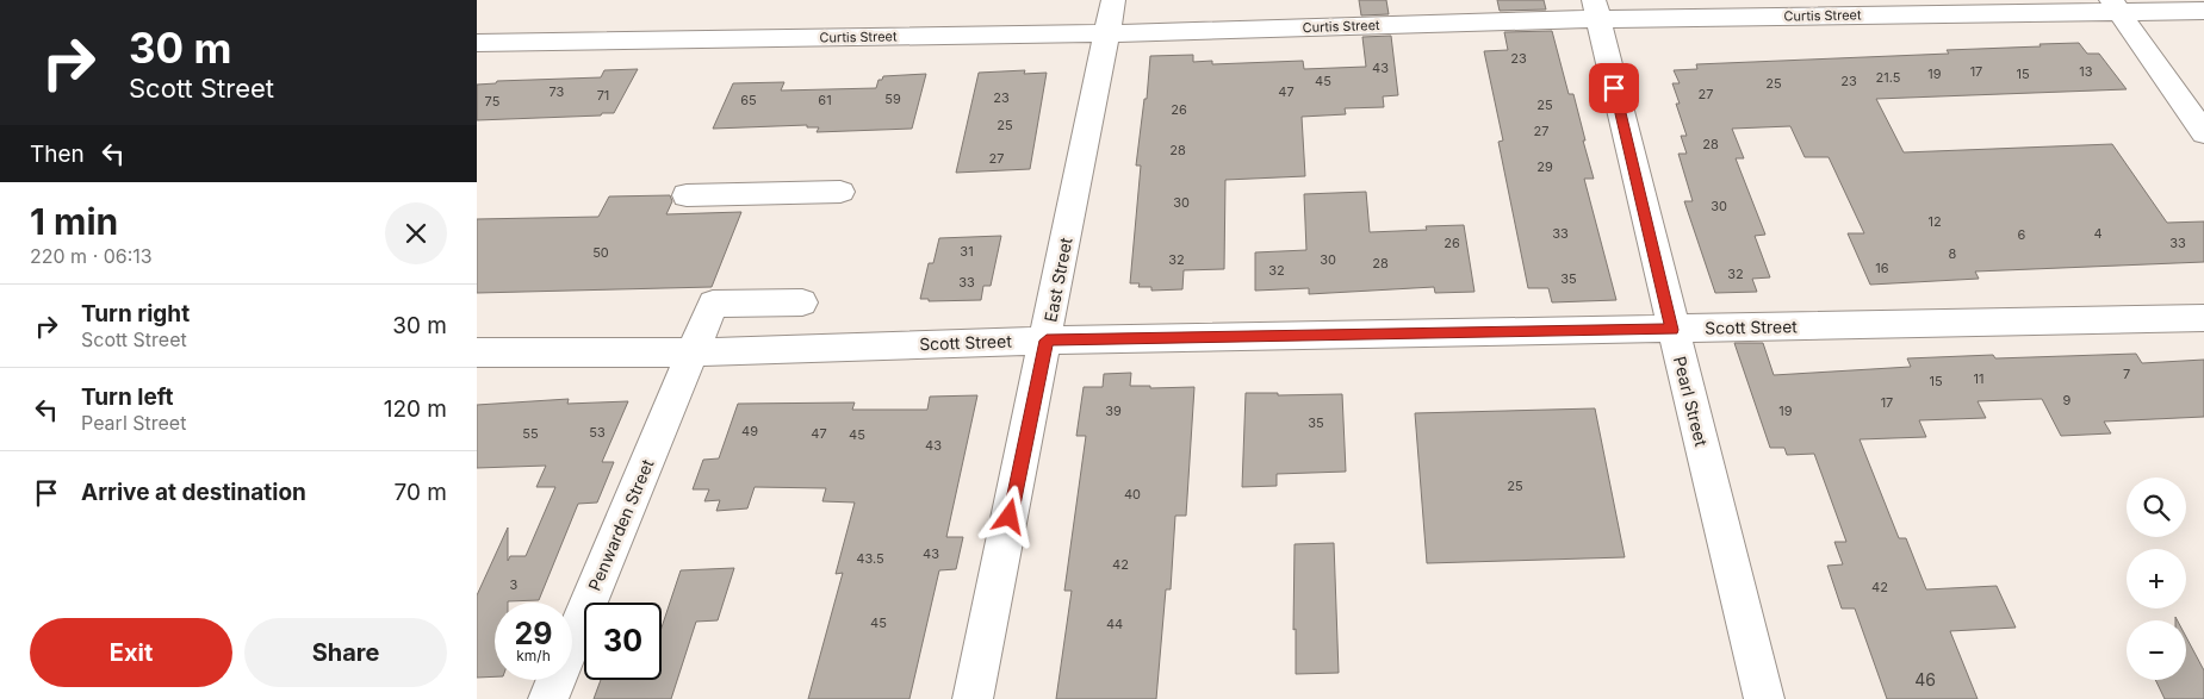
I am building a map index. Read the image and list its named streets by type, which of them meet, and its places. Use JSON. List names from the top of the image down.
{
  "streets": {
    "street": [
      "Curtis Street",
      "East Street",
      "Scott Street",
      "Pearl Street",
      "Penwarden Street"
    ]
  },
  "crossings": [
    ["Curtis Street", "East Street"],
    ["Curtis Street", "Pearl Street"],
    ["East Street", "Scott Street"],
    ["Scott Street", "Pearl Street"],
    ["Scott Street", "Penwarden Street"]
  ],
  "house_numbers": [
    "23",
    "43",
    "17",
    "13",
    "19",
    "15",
    "21.5",
    "45",
    "23",
    "25",
    "73",
    "47",
    "27",
    "71",
    "23",
    "59",
    "65",
    "61",
    "75",
    "25",
    "26",
    "25",
    "27",
    "28",
    "28",
    "27",
    "29",
    "30",
    "30",
    "12",
    "33",
    "4",
    "6",
    "26",
    "33",
    "31",
    "50",
    "8",
    "32",
    "30",
    "28",
    "16",
    "32",
    "32",
    "35",
    "33",
    "7",
    "11",
    "15",
    "9",
    "17",
    "39",
    "19",
    "35",
    "49",
    "53",
    "55",
    "47",
    "45",
    "43",
    "25",
    "40",
    "43",
    "43.5",
    "42",
    "3",
    "42",
    "45",
    "44",
    "46"
  ],
  "page": {
    "turn": ["30 m", "Scott Street"],
    "then": "Then",
    "heading": ["1 min", "220 m · 06:13"],
    "list": [
      {
        "name": "Turn right",
        "note": "Scott Street",
        "value": "30 m"
      },
      {
        "name": "Turn left",
        "note": "Pearl Street",
        "value": "120 m"
      },
      {
        "name": "Arrive at destination",
        "value": "70 m"
      }
    ],
    "map_buttons": ["+", "−"],
    "speed": "29 km/h",
    "limit": "30",
    "buttons": ["Exit", "Share"]
  }
}
